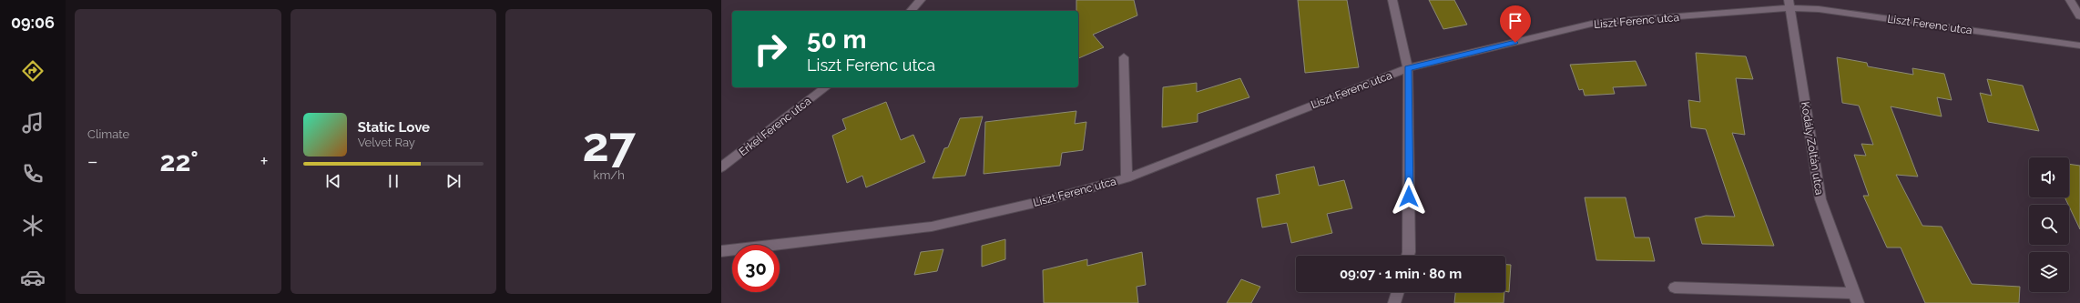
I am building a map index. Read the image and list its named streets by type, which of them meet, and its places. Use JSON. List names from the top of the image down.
{
  "streets": {
    "street": ["Liszt Ferenc utca", "Erkel Ferenc utca", "Kodály Zoltán utca"]
  },
  "crossings": [
    ["Liszt Ferenc utca", "Kodály Zoltán utca"]
  ],
  "page": {
    "tabs": "09:06",
    "tile": [
      "Climate",
      ["27", "km/h"]
    ],
    "turn": ["50 m", "Liszt Ferenc utca"],
    "song": ["Static Love", "Velvet Ray"],
    "heat": ["−", "22°", "+"],
    "limit": "30",
    "trip": "09:07 · 1 min · 80 m"
  }
}
